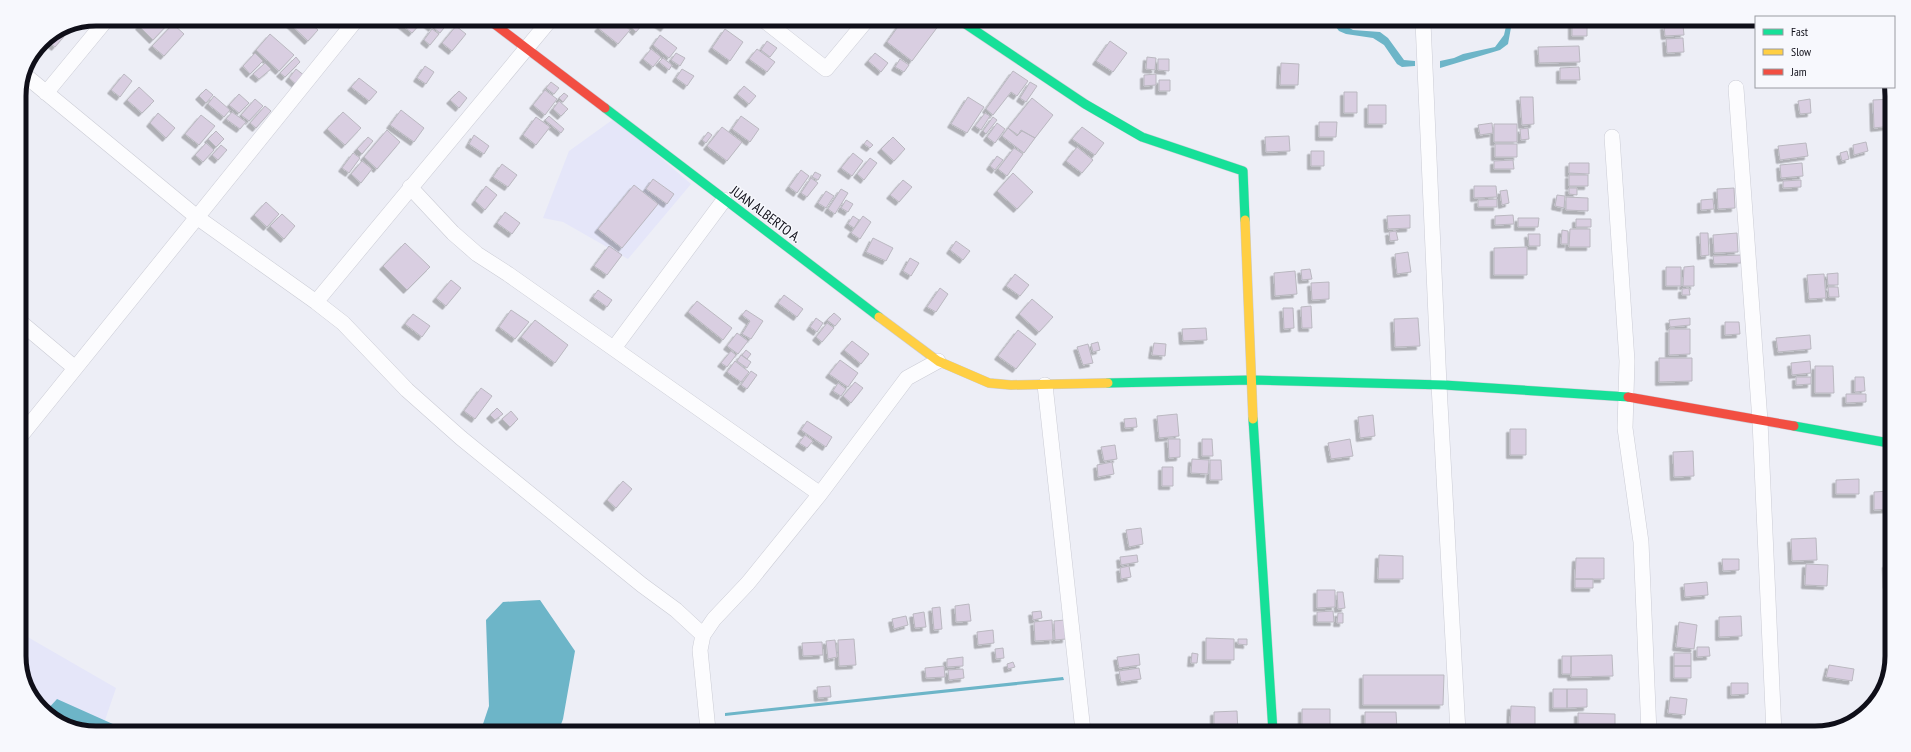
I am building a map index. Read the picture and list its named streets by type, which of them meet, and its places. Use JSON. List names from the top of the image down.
{
  "streets": {
    "street": ["JUAN ALBERTO A."]
  },
  "legend": ["Fast", "Slow", "Jam"]
}
